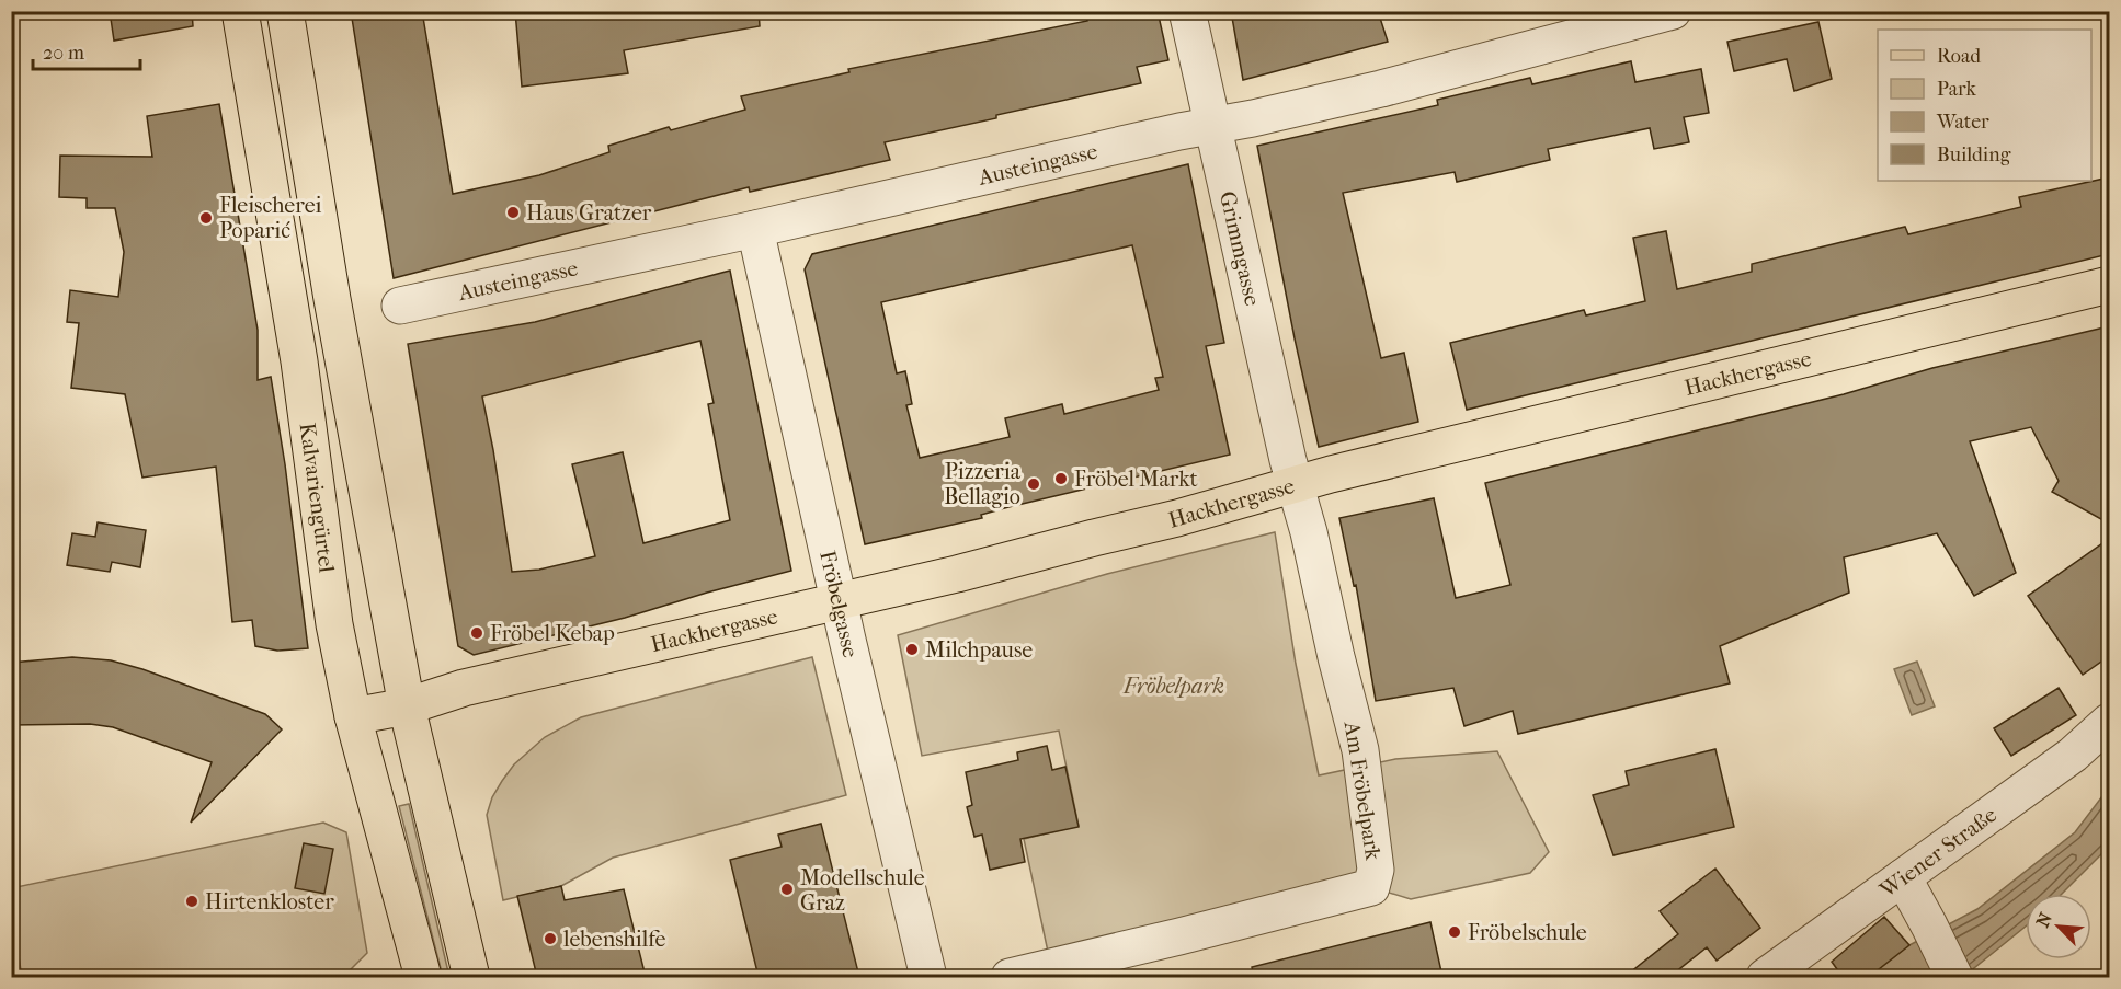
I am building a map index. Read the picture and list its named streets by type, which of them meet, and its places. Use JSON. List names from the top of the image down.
{
  "streets": {
    "main road": ["Hackhergasse", "Kalvariengürtel"],
    "street": [
      "Austeingasse",
      "Grimmgasse",
      "Fröbelgasse",
      "Am Fröbelpark",
      "Wiener Straße"
    ]
  },
  "crossings": [
    ["Austeingasse", "Grimmgasse"],
    ["Austeingasse", "Fröbelgasse"],
    ["Grimmgasse", "Hackhergasse"],
    ["Grimmgasse", "Am Fröbelpark"],
    ["Hackhergasse", "Kalvariengürtel"],
    ["Hackhergasse", "Fröbelgasse"],
    ["Hackhergasse", "Am Fröbelpark"]
  ],
  "parks": ["Fröbelpark"],
  "places": [
    "Haus Gratzer",
    "Fleischerei Poparić",
    "Fröbel Markt",
    "Pizzeria Bellagio",
    "Fröbel Kebap",
    "Milchpause",
    "Modellschule Graz",
    "Hirtenkloster",
    "Fröbelschule",
    "lebenshilfe"
  ],
  "legend": [
    "Road",
    "Park",
    "Water",
    "Building"
  ],
  "scale_bar": "20 m",
  "north": "top left"
}
